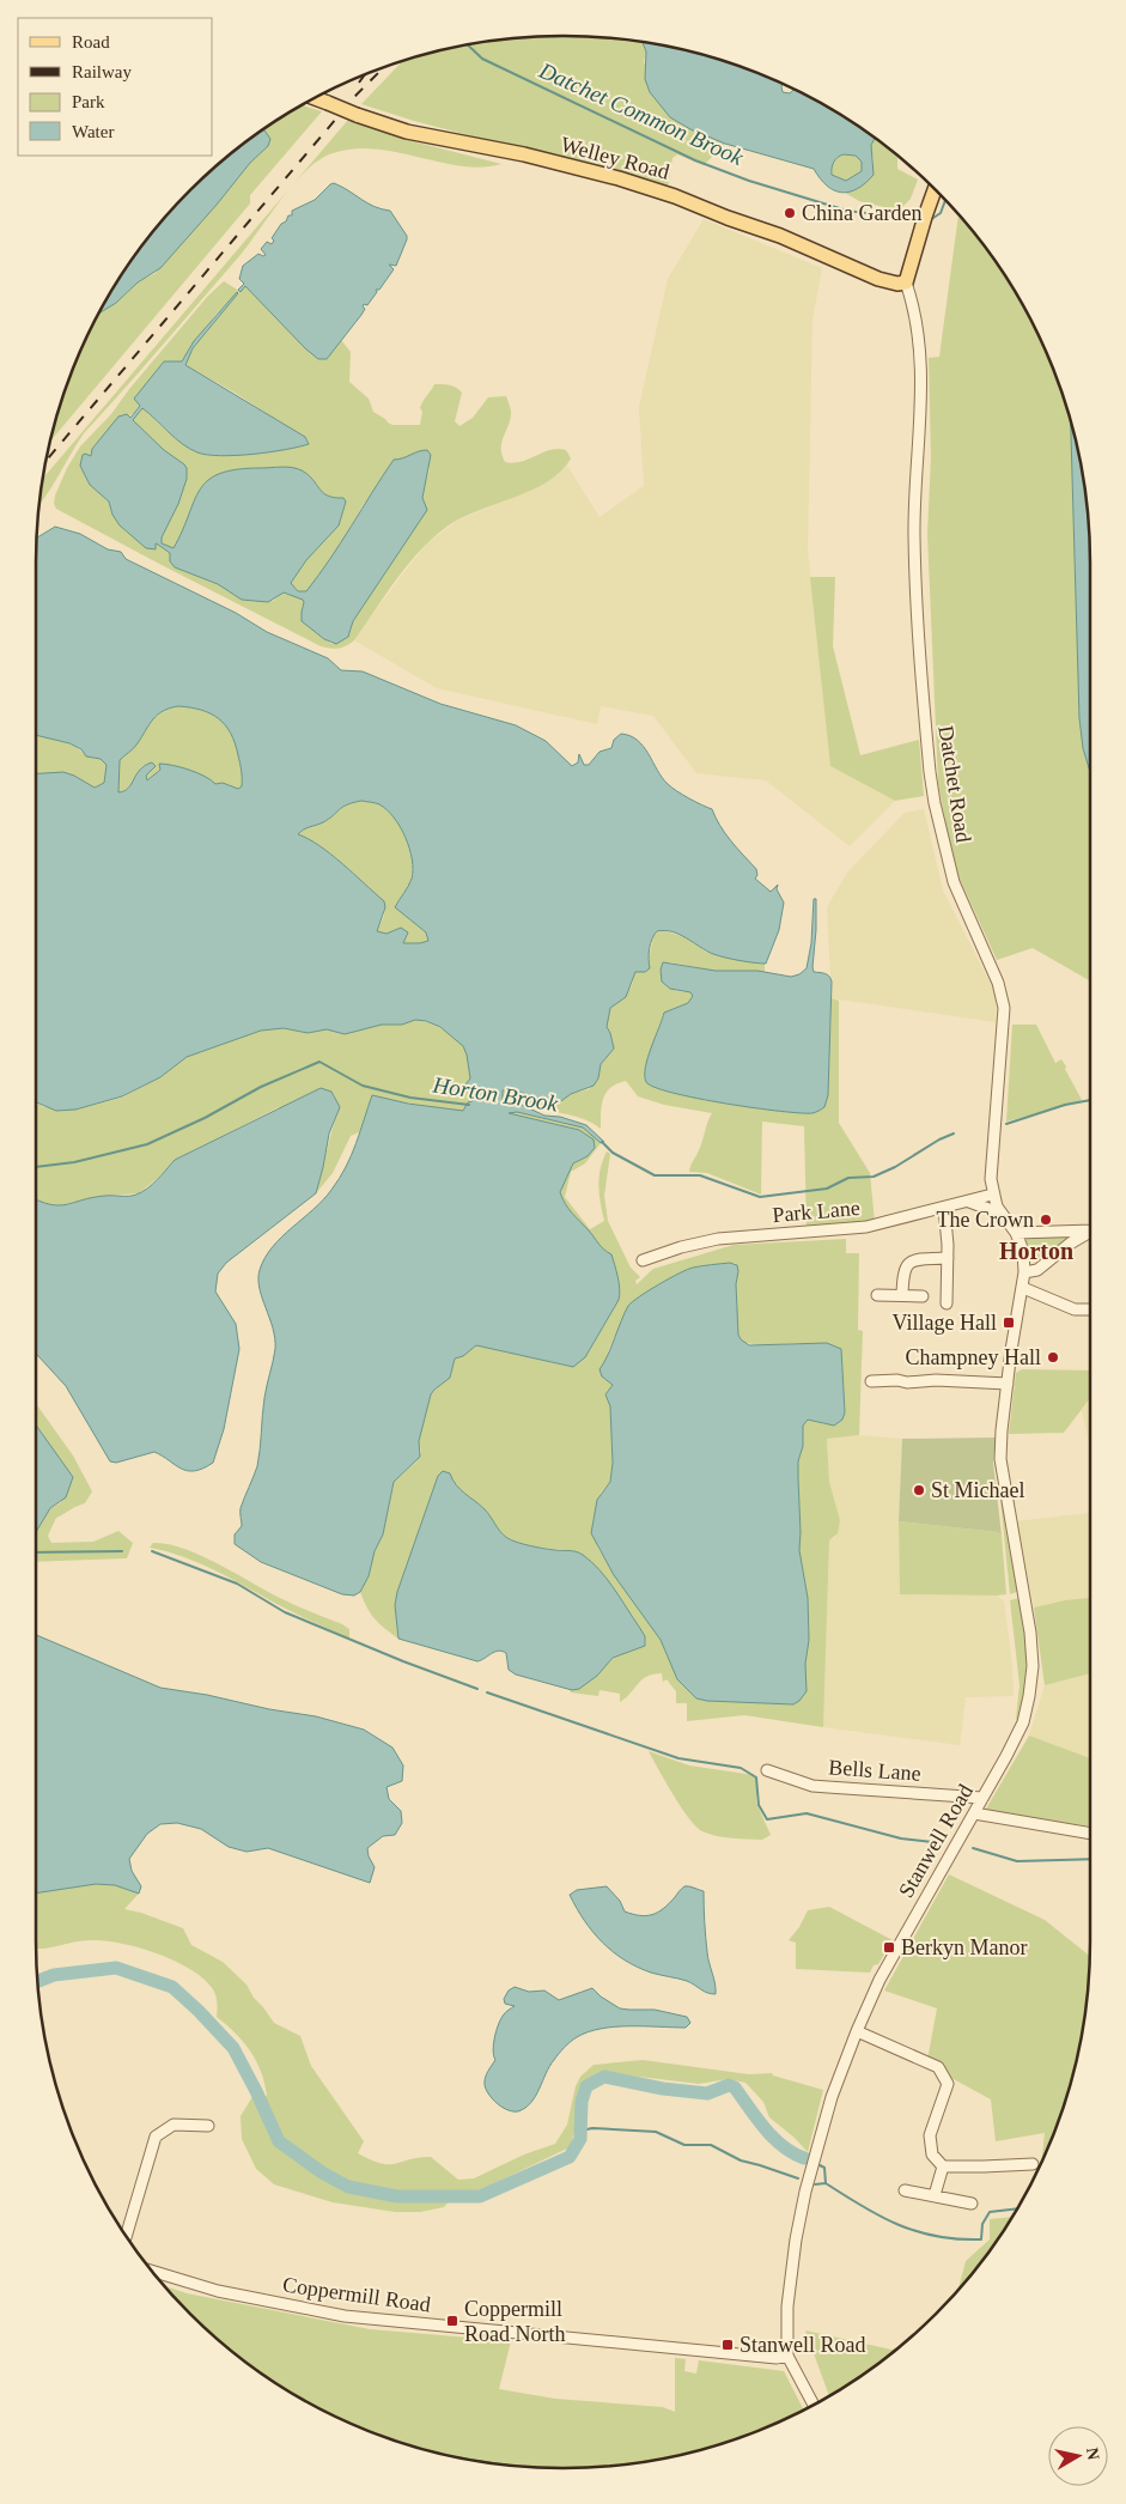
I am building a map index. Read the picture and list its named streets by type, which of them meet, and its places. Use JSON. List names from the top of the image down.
{
  "streets": {
    "main road": ["Welley Road"],
    "street": [
      "Datchet Road",
      "Park Lane",
      "Bells Lane",
      "Stanwell Road",
      "Coppermill Road"
    ]
  },
  "crossings": [
    ["Welley Road", "Datchet Road"],
    ["Datchet Road", "Park Lane"],
    ["Datchet Road", "Stanwell Road"],
    ["Bells Lane", "Stanwell Road"],
    ["Stanwell Road", "Coppermill Road"]
  ],
  "districts": ["Horton"],
  "water": ["Datchet Common Brook", "Horton Brook"],
  "places": {
    "other": [
      "China Garden",
      "The Crown",
      "Champney Hall",
      "St Michael"
    ],
    "transit": [
      "Village Hall",
      "Berkyn Manor",
      "Coppermill Road North",
      "Stanwell Road"
    ]
  },
  "legend": [
    "Road",
    "Railway",
    "Park",
    "Water"
  ],
  "north": "right"
}
